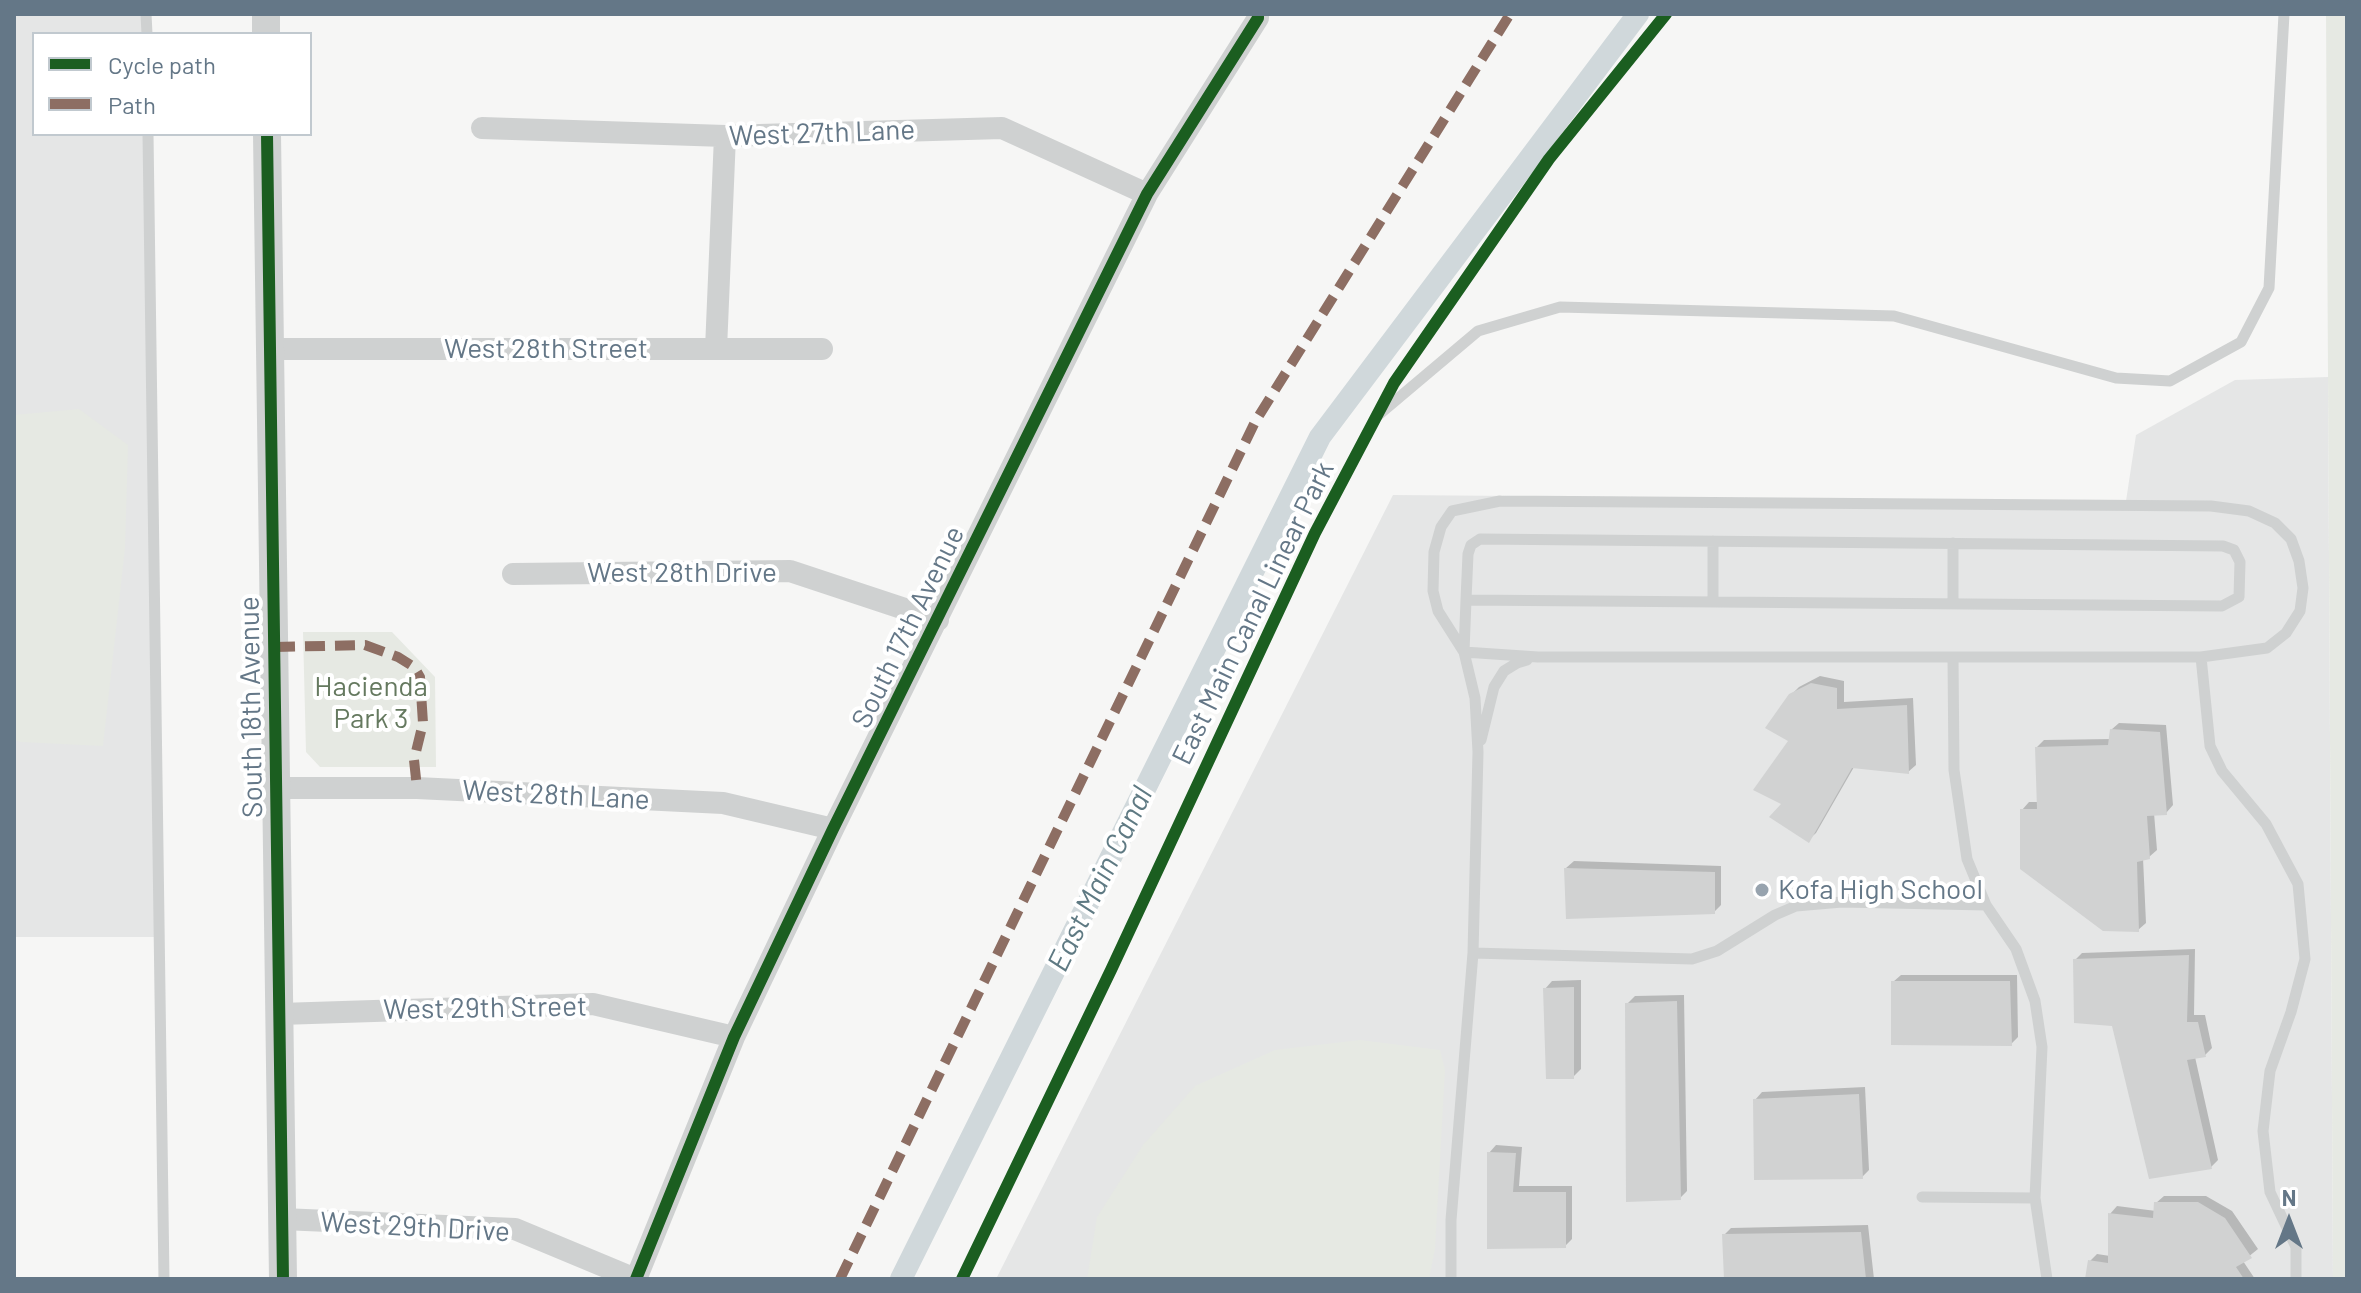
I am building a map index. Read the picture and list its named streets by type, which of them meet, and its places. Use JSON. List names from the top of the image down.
{
  "streets": {
    "street": [
      "West 27th Lane",
      "West 28th Street",
      "West 28th Drive",
      "South 17th Avenue",
      "South 18th Avenue",
      "West 28th Lane",
      "West 29th Street",
      "West 29th Drive"
    ],
    "cycle path": ["East Main Canal Linear Park"]
  },
  "crossings": [
    ["West 27th Lane", "South 17th Avenue"],
    ["West 28th Street", "South 18th Avenue"],
    ["West 28th Drive", "South 17th Avenue"],
    ["South 17th Avenue", "West 28th Lane"],
    ["South 17th Avenue", "West 29th Street"],
    ["South 17th Avenue", "West 29th Drive"],
    ["South 18th Avenue", "West 28th Lane"],
    ["South 18th Avenue", "West 29th Street"],
    ["South 18th Avenue", "West 29th Drive"]
  ],
  "water": ["East Main Canal"],
  "parks": ["Hacienda Park 3"],
  "places": ["Kofa High School"],
  "legend": ["Cycle path", "Path"],
  "north": "top"
}
